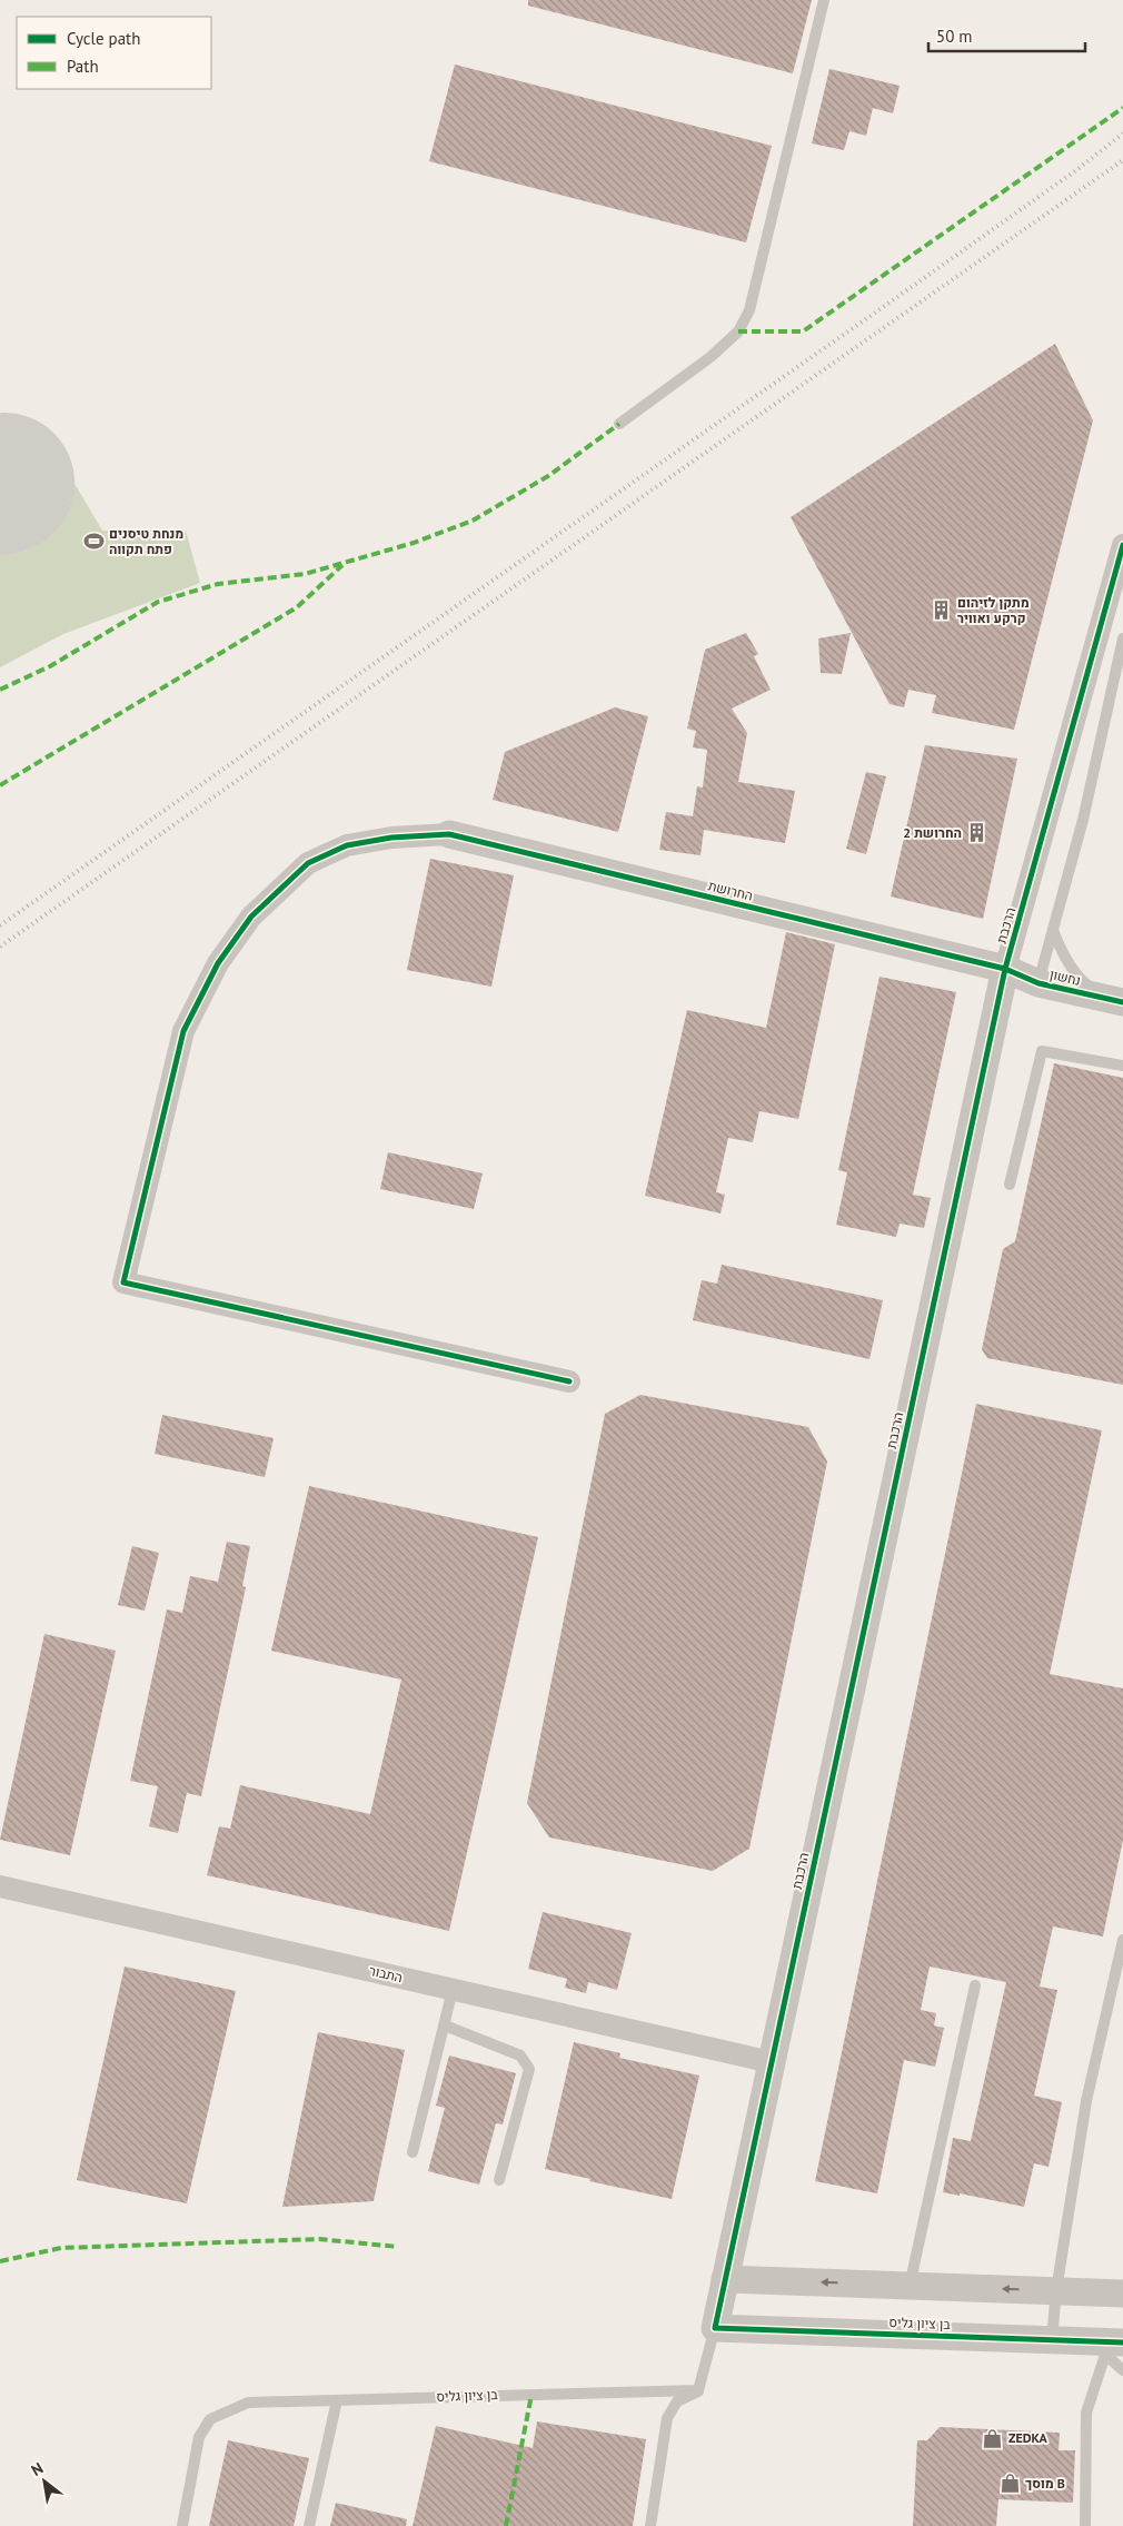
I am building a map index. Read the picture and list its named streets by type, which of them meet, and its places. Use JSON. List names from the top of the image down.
{
  "streets": {
    "street": [
      "החרושת",
      "הרכבת",
      "נחשון",
      "התבור",
      "בן ציון גליס"
    ]
  },
  "crossings": [
    ["החרושת", "הרכבת"],
    ["החרושת", "נחשון"],
    ["הרכבת", "נחשון"],
    ["הרכבת", "התבור"],
    ["הרכבת", "בן ציון גליס"]
  ],
  "places": {
    "sports": ["מנחת טיסנים פתח תקווה"],
    "building": ["מתקן לזיהום קרקע ואוויר", "החרושת 2"],
    "shop": ["ZEDKA", "מוסך B"]
  },
  "legend": ["Cycle path", "Path"],
  "scale_bar": "50 m",
  "north": "top left"
}
